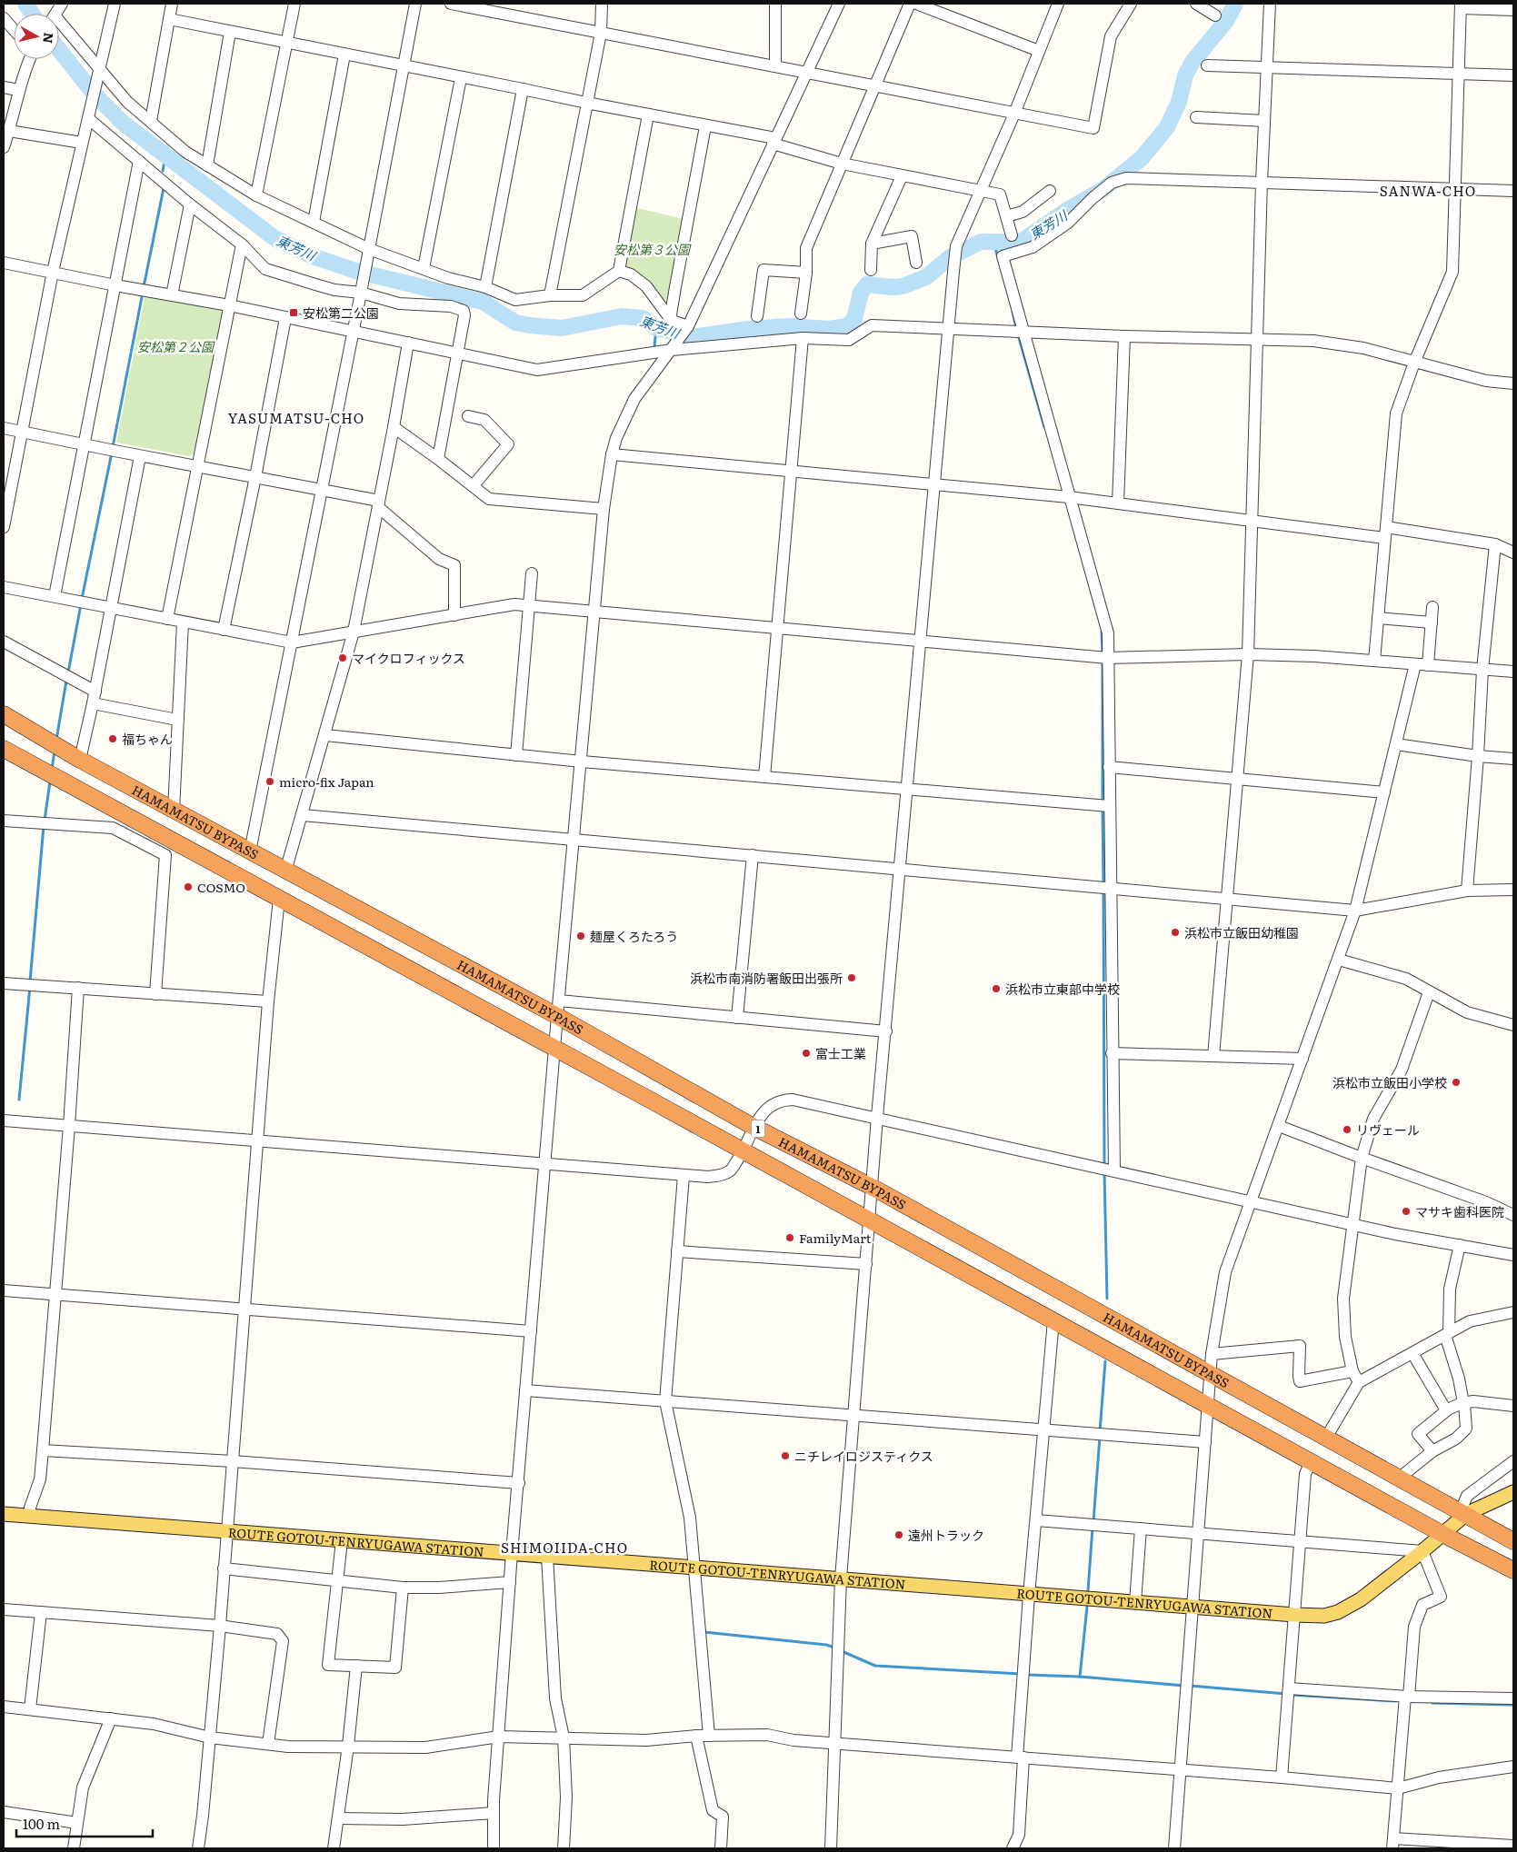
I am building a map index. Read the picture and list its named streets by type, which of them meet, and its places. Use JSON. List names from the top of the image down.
{
  "streets": {
    "highway": ["HAMAMATSU BYPASS", "1"],
    "main road": ["ROUTE GOTOU-TENRYUGAWA STATION"]
  },
  "crossings": [
    ["HAMAMATSU BYPASS", "ROUTE GOTOU-TENRYUGAWA STATION"],
    ["1", "ROUTE GOTOU-TENRYUGAWA STATION"]
  ],
  "districts": ["SANWA-CHO", "YASUMATSU-CHO", "SHIMOIIDA-CHO"],
  "water": ["東芳川"],
  "parks": ["安松第３公園", "安松第２公園"],
  "places": {
    "transit": ["安松第二公園"],
    "other": [
      "マイクロフィックス",
      "福ちゃん",
      "micro-fix Japan",
      "COSMO",
      "浜松市立飯田幼稚園",
      "麺屋くろたろう",
      "浜松市南消防署飯田出張所",
      "浜松市立東部中学校",
      "富士工業",
      "浜松市立飯田小学校",
      "リヴェール",
      "マサキ歯科医院",
      "FamilyMart",
      "ニチレイロジスティクス",
      "遠州トラック"
    ]
  },
  "scale_bar": "100 m",
  "north": "right"
}
